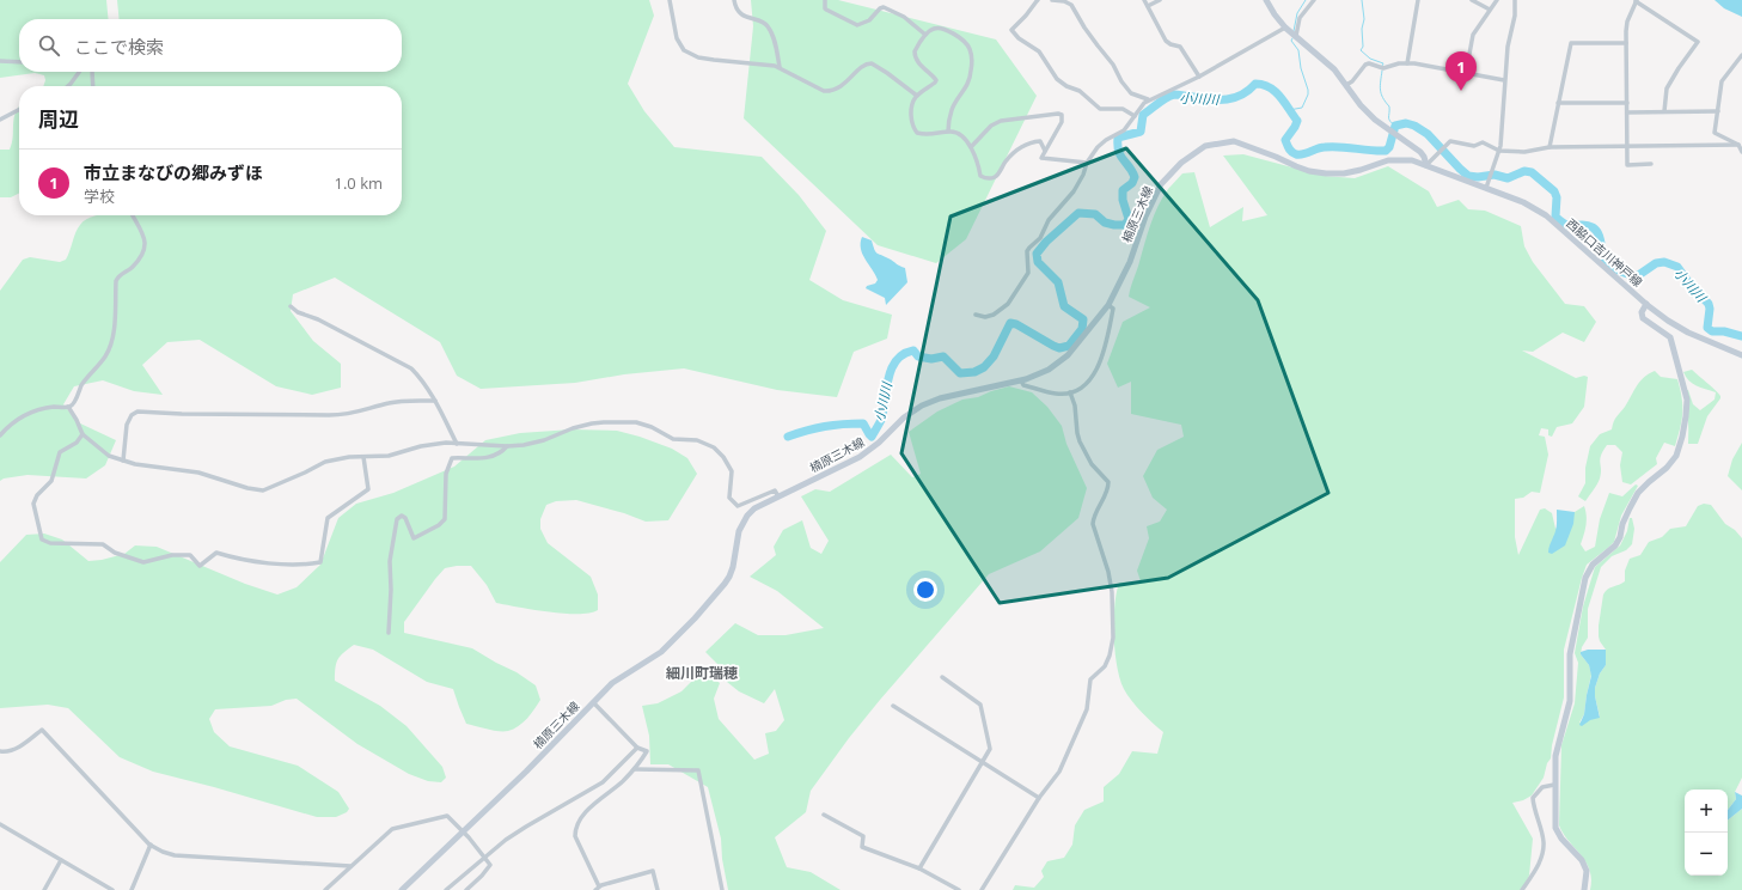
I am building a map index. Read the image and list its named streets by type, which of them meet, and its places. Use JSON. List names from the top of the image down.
{
  "streets": {
    "main road": ["楠原三木線", "西脇口吉川神戸線"]
  },
  "crossings": [
    ["楠原三木線", "西脇口吉川神戸線"]
  ],
  "districts": ["細川町瑞穂"],
  "water": ["小川川"],
  "page": {
    "search": "ここで検索",
    "pins": "1",
    "heading": "周辺",
    "list": [
      {
        "mark": "1",
        "name": "市立まなびの郷みずほ",
        "note": "学校",
        "value": "1.0 km"
      }
    ],
    "map_buttons": ["+", "−"]
  }
}
